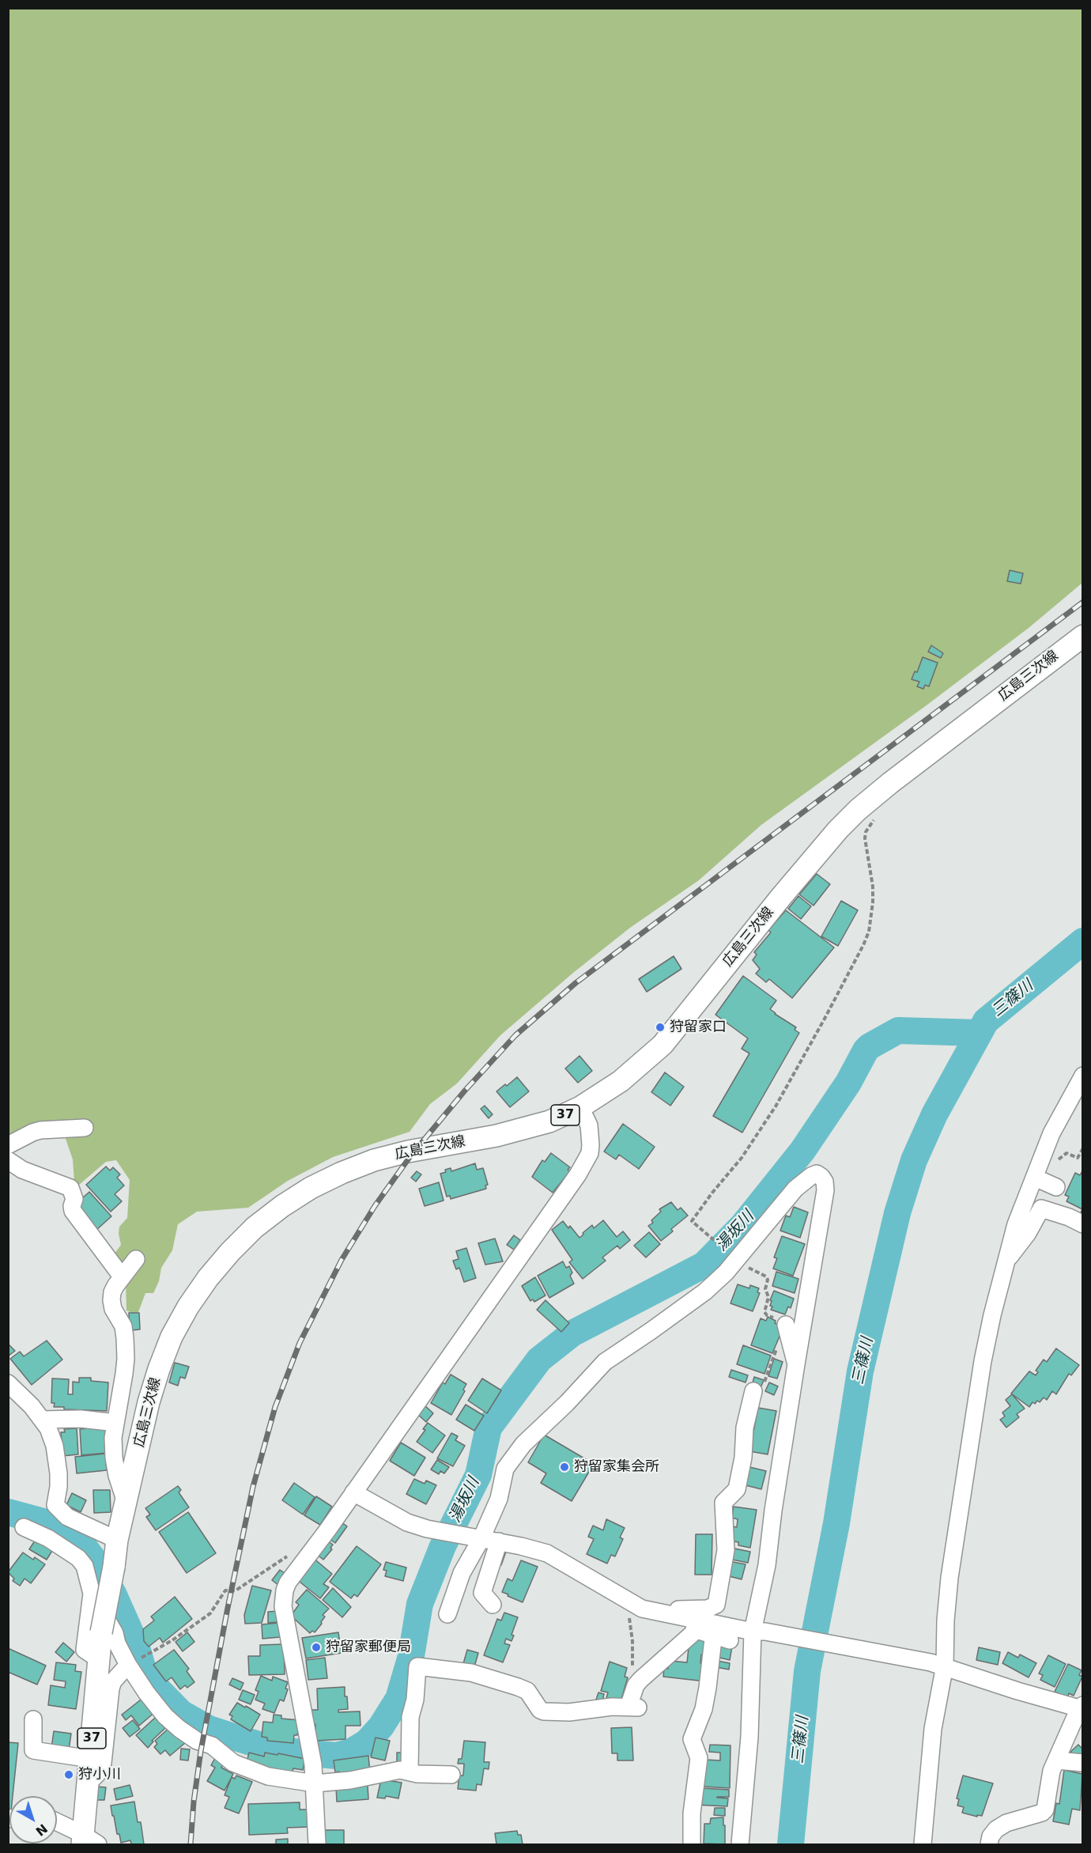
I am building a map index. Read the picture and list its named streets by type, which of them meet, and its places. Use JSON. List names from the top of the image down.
{
  "streets": {
    "main road": ["広島三次線", "37"]
  },
  "water": ["三篠川", "湯坂川"],
  "places": [
    "狩留家口",
    "狩留家集会所",
    "狩留家郵便局",
    "狩小川"
  ],
  "north": "bottom right"
}
